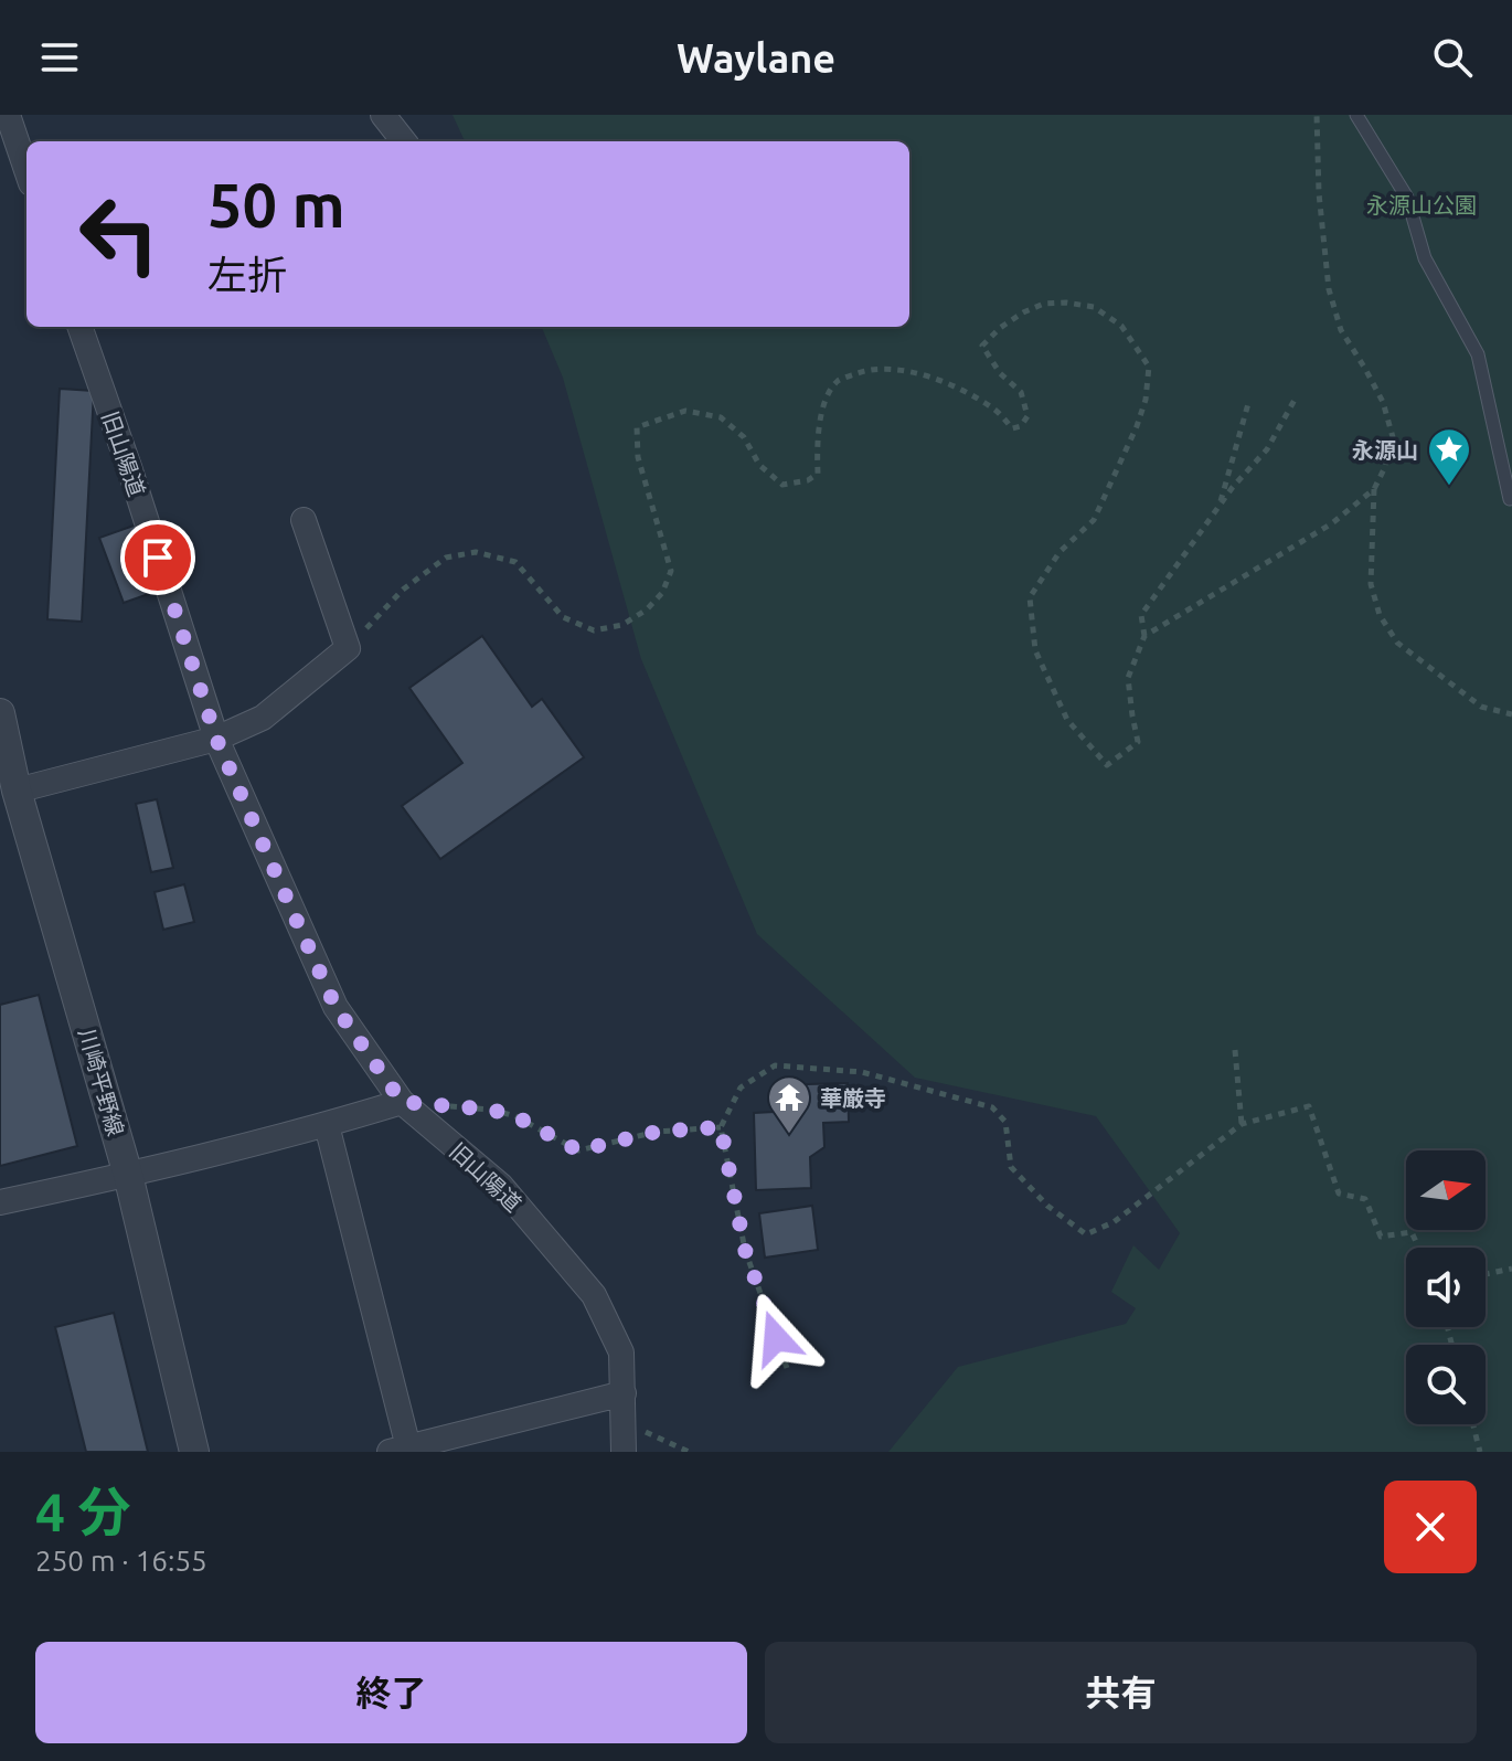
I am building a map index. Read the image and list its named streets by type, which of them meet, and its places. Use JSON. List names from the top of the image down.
{
  "streets": {
    "street": ["旧山陽道", "川崎平野線"]
  },
  "parks": ["永源山公園"],
  "places": {
    "place": ["永源山"],
    "temple": ["華厳寺"]
  },
  "north": "right",
  "page": {
    "header": "Waylane",
    "turn": ["50 m", "左折"],
    "heading": ["4 分", "250 m · 16:55"],
    "buttons": ["終了", "共有"]
  }
}
